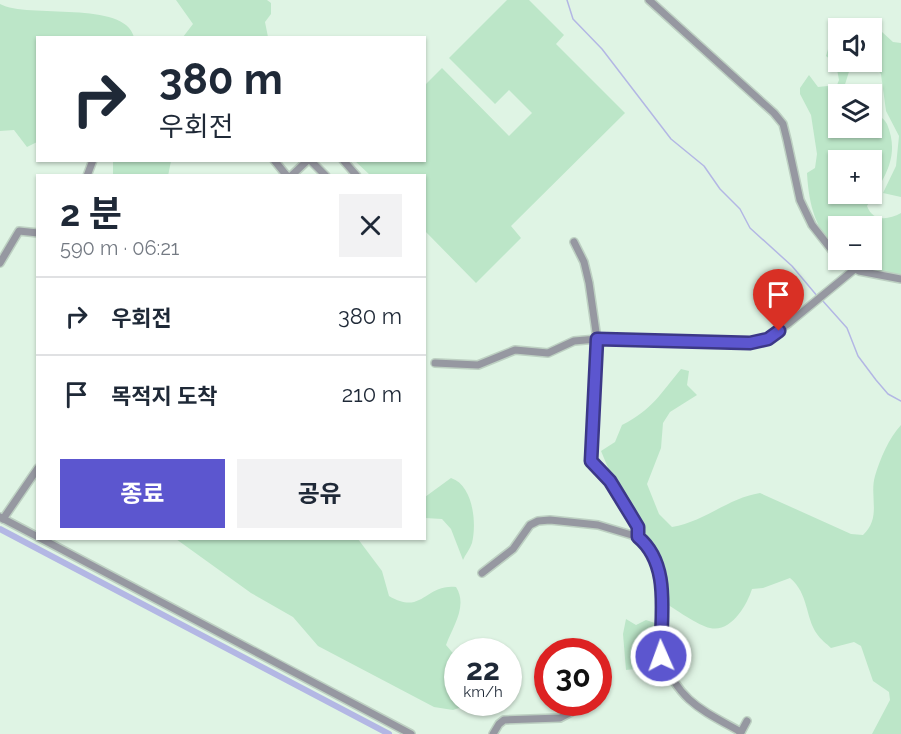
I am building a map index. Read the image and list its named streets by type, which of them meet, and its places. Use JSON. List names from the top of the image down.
{
  "page": {
    "map_buttons": ["+", "−"],
    "turn": ["380 m", "우회전"],
    "heading": ["2 분", "590 m · 06:21"],
    "list": [
      {
        "name": "우회전",
        "value": "380 m"
      },
      {
        "name": "목적지 도착",
        "value": "210 m"
      }
    ],
    "buttons": ["종료", "공유"],
    "speed": "22 km/h",
    "limit": "30"
  }
}
